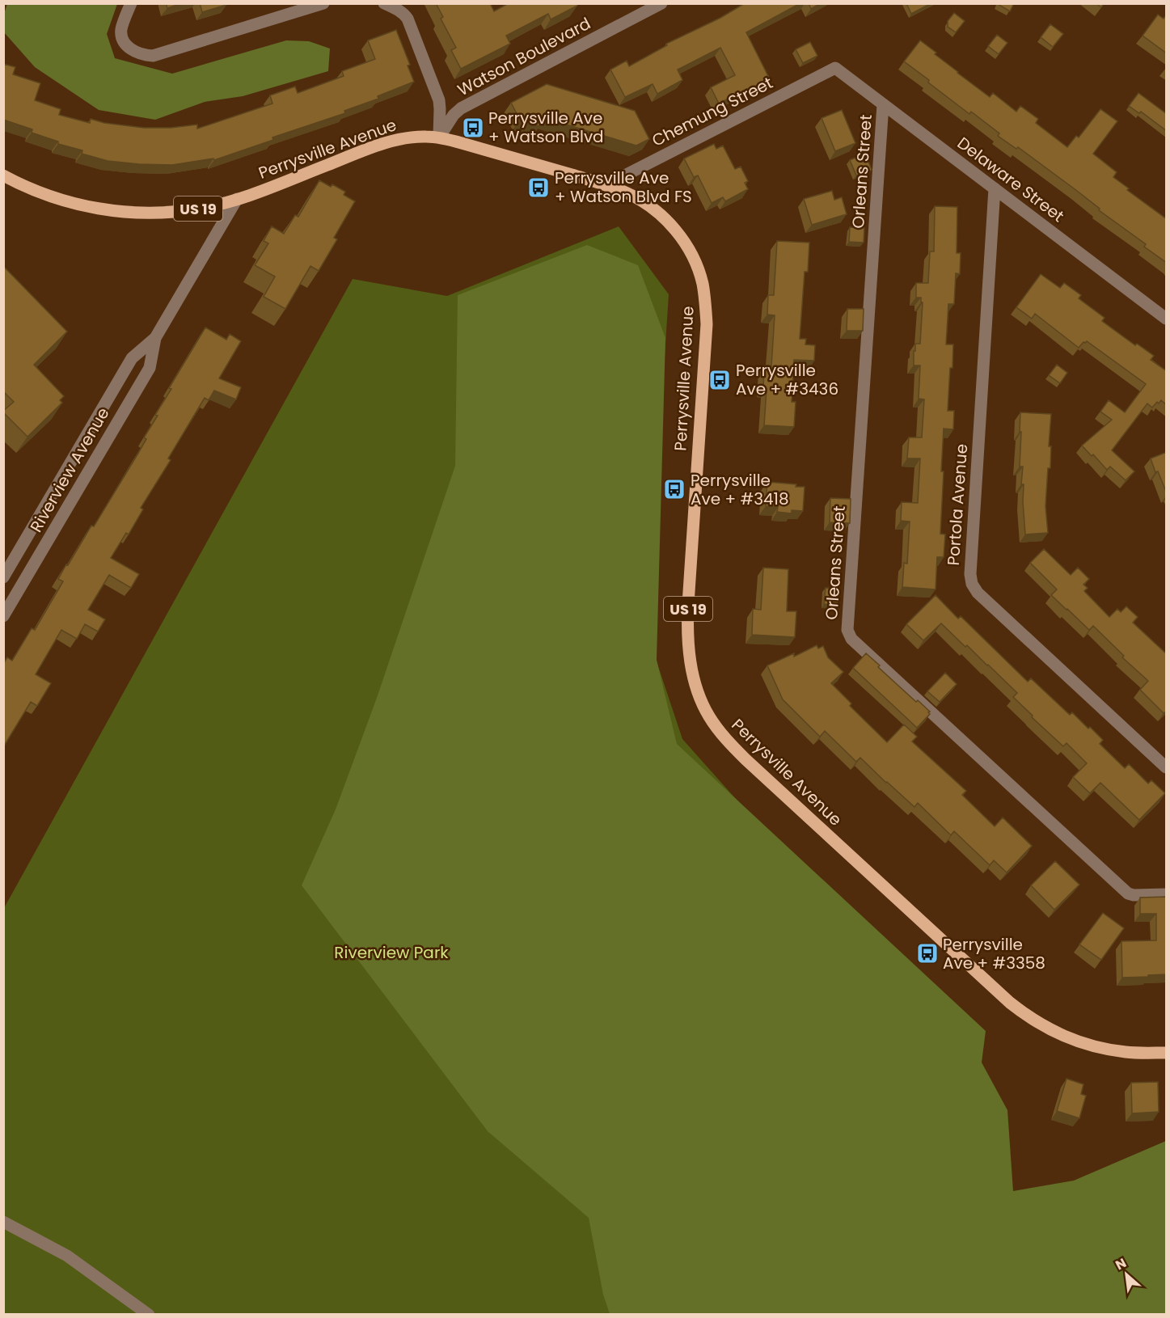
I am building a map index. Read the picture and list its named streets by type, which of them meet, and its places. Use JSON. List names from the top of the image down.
{
  "streets": {
    "main road": ["Perrysville Avenue", "US 19"],
    "street": [
      "Watson Boulevard",
      "Chemung Street",
      "Orleans Street",
      "Delaware Street",
      "Riverview Avenue",
      "Portola Avenue"
    ]
  },
  "crossings": [
    ["Watson Boulevard", "Perrysville Avenue"],
    ["Chemung Street", "Perrysville Avenue"],
    ["Chemung Street", "Delaware Street"],
    ["Perrysville Avenue", "Riverview Avenue"],
    ["Orleans Street", "Delaware Street"],
    ["Delaware Street", "Portola Avenue"]
  ],
  "parks": ["Riverview Park"],
  "places": {
    "bus stop": [
      "Perrysville Ave + Watson Blvd",
      "Perrysville Ave + Watson Blvd FS",
      "Perrysville Ave + #3436",
      "Perrysville Ave + #3418",
      "Perrysville Ave + #3358"
    ]
  },
  "north": "top left"
}
